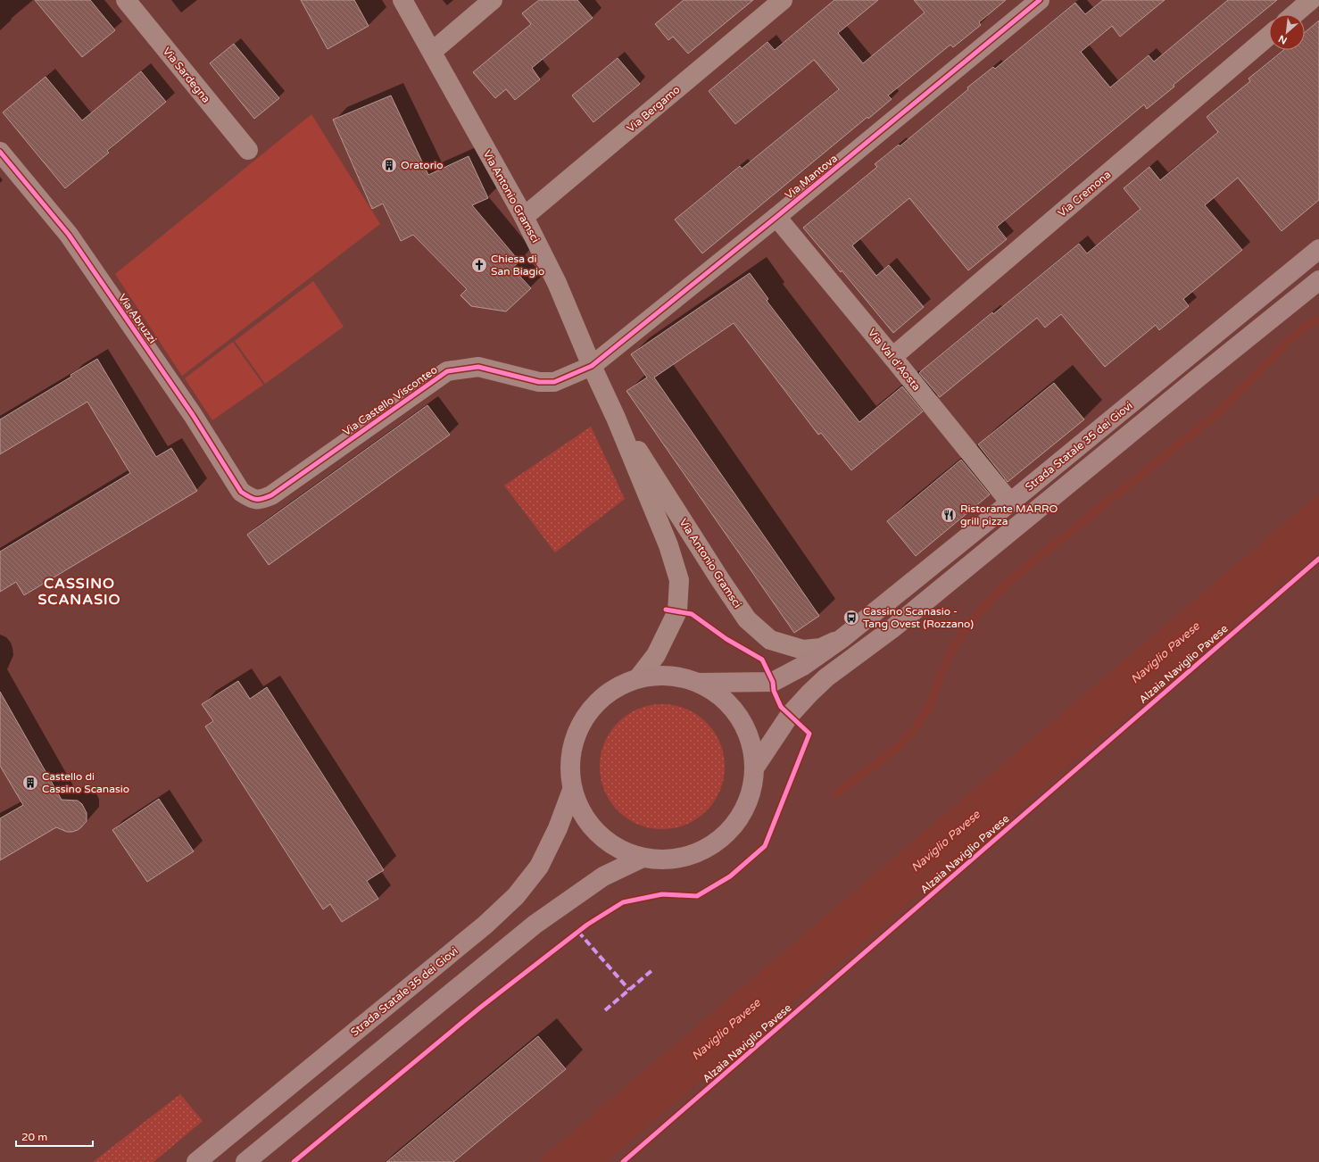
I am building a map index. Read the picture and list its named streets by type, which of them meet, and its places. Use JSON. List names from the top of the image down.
{
  "streets": {
    "main road": ["Strada Statale 35 dei Giovi"],
    "street": [
      "Via Sardegna",
      "Via Bergamo",
      "Via Mantova",
      "Via Cremona",
      "Via Antonio Gramsci",
      "Via Abruzzi",
      "Via Val d'Aosta",
      "Via Castello Visconteo"
    ],
    "cycle path": ["Alzaia Naviglio Pavese"]
  },
  "crossings": [
    ["Via Bergamo", "Via Antonio Gramsci"],
    ["Via Mantova", "Via Antonio Gramsci"],
    ["Via Mantova", "Via Val d'Aosta"],
    ["Via Mantova", "Via Castello Visconteo"],
    ["Via Cremona", "Via Val d'Aosta"],
    ["Via Antonio Gramsci", "Via Castello Visconteo"],
    ["Via Antonio Gramsci", "Strada Statale 35 dei Giovi"],
    ["Via Abruzzi", "Via Castello Visconteo"],
    ["Via Val d'Aosta", "Strada Statale 35 dei Giovi"]
  ],
  "districts": ["CASSINO SCANASIO"],
  "water": ["Naviglio Pavese"],
  "places": {
    "building": ["Oratorio", "Castello di Cassino Scanasio"],
    "church": ["Chiesa di San Biagio"],
    "restaurant": ["Ristorante MARRO grill pizza"],
    "bus stop": ["Cassino Scanasio - Tang Ovest (Rozzano)"]
  },
  "scale_bar": "20 m",
  "north": "bottom left"
}
